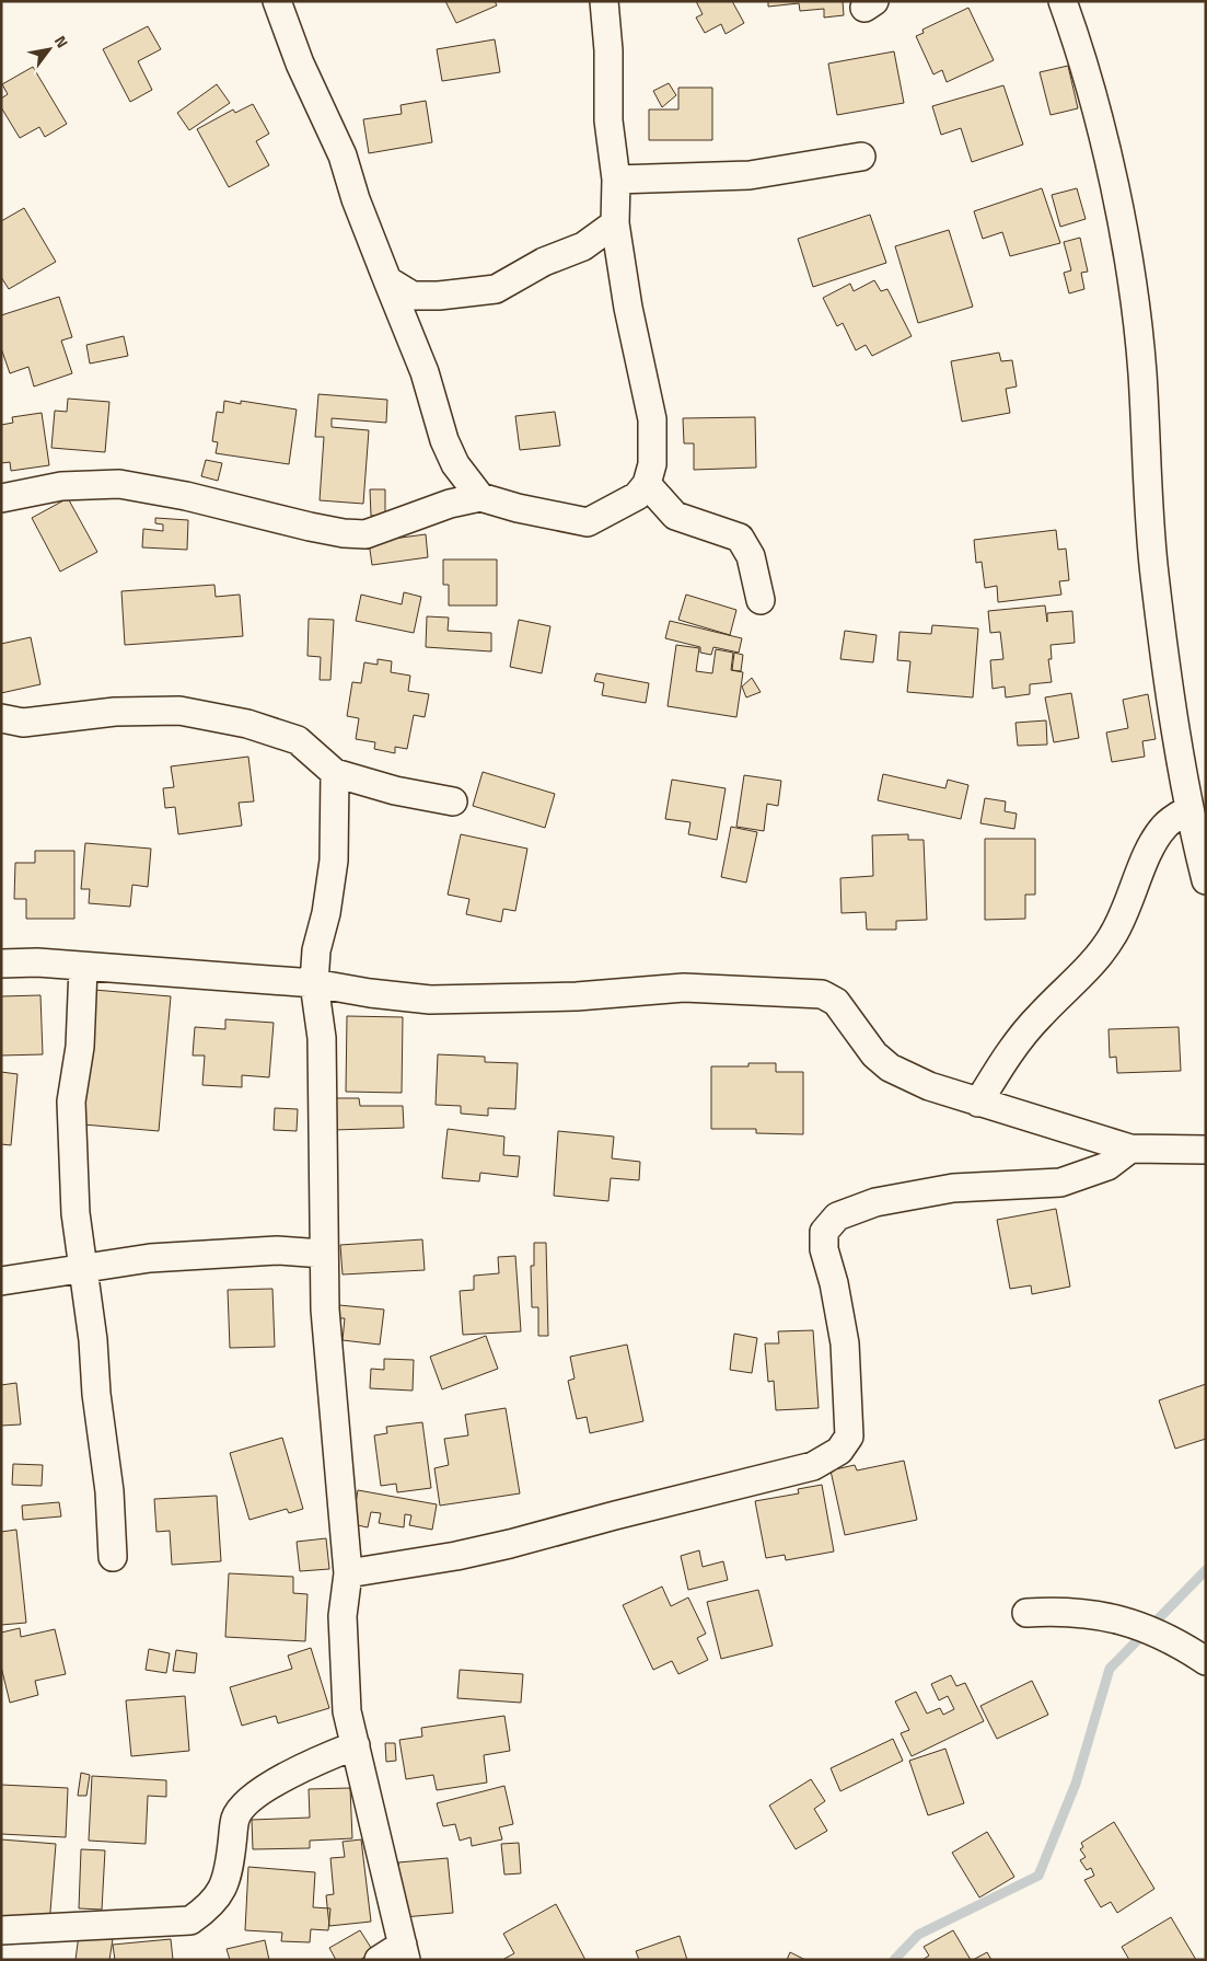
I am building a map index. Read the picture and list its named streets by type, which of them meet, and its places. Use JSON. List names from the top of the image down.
{
  "north": "top right"
}
